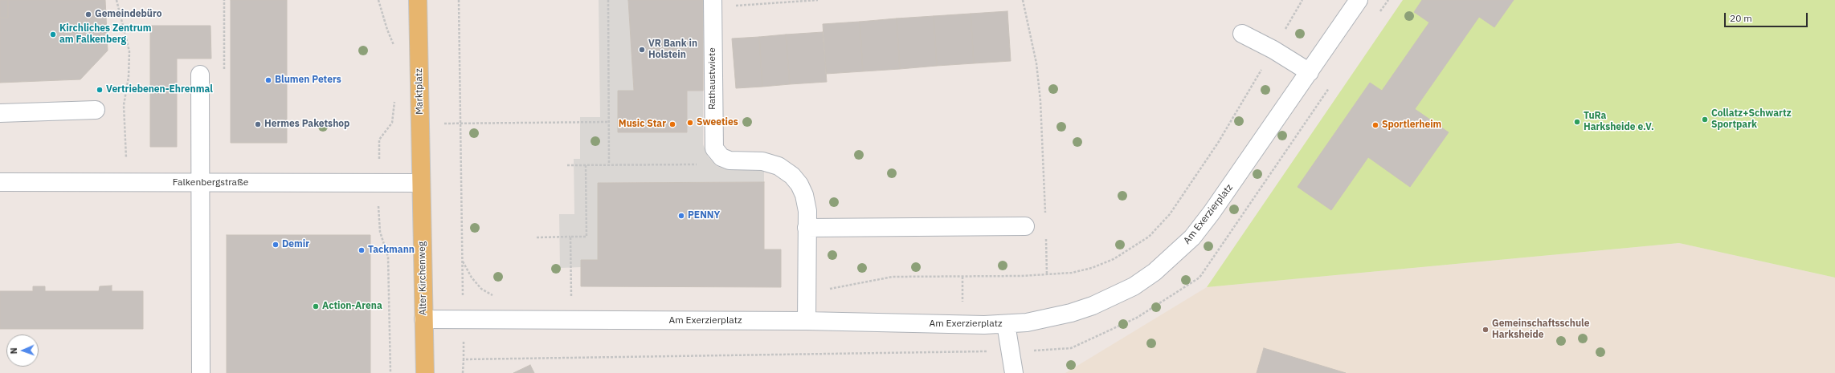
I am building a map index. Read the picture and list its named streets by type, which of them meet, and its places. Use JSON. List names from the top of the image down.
{
  "streets": {
    "main road": ["Marktplatz", "Alter Kirchenweg"],
    "street": ["Rathaustwiete", "Falkenbergstraße", "Am Exerzierplatz"]
  },
  "crossings": [
    ["Marktplatz", "Falkenbergstraße"],
    ["Marktplatz", "Alter Kirchenweg"],
    ["Falkenbergstraße", "Alter Kirchenweg"],
    ["Am Exerzierplatz", "Alter Kirchenweg"]
  ],
  "places": [
    "Gemeindebüro",
    "Kirchliches Zentrum am Falkenberg",
    "VR Bank in Holstein",
    "Blumen Peters",
    "Vertriebenen-Ehrenmal",
    "Collatz+Schwartz Sportpark",
    "TuRa Harksheide e.V.",
    "Sweeties",
    "Hermes Paketshop",
    "Music Star",
    "Sportlerheim",
    "PENNY",
    "Demir",
    "Tackmann",
    "Action-Arena",
    "Gemeinschaftsschule Harksheide"
  ],
  "scale_bar": "20 m",
  "north": "left"
}
